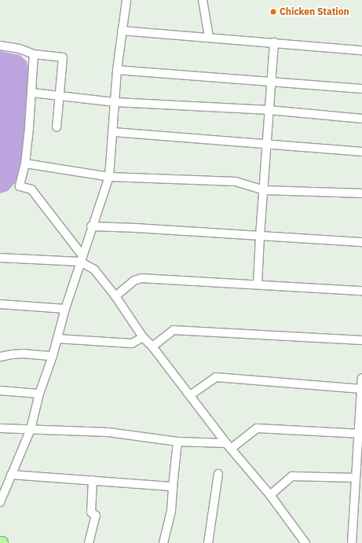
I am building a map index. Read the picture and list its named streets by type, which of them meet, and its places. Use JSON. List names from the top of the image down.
{
  "places": ["Chicken Station"]
}
